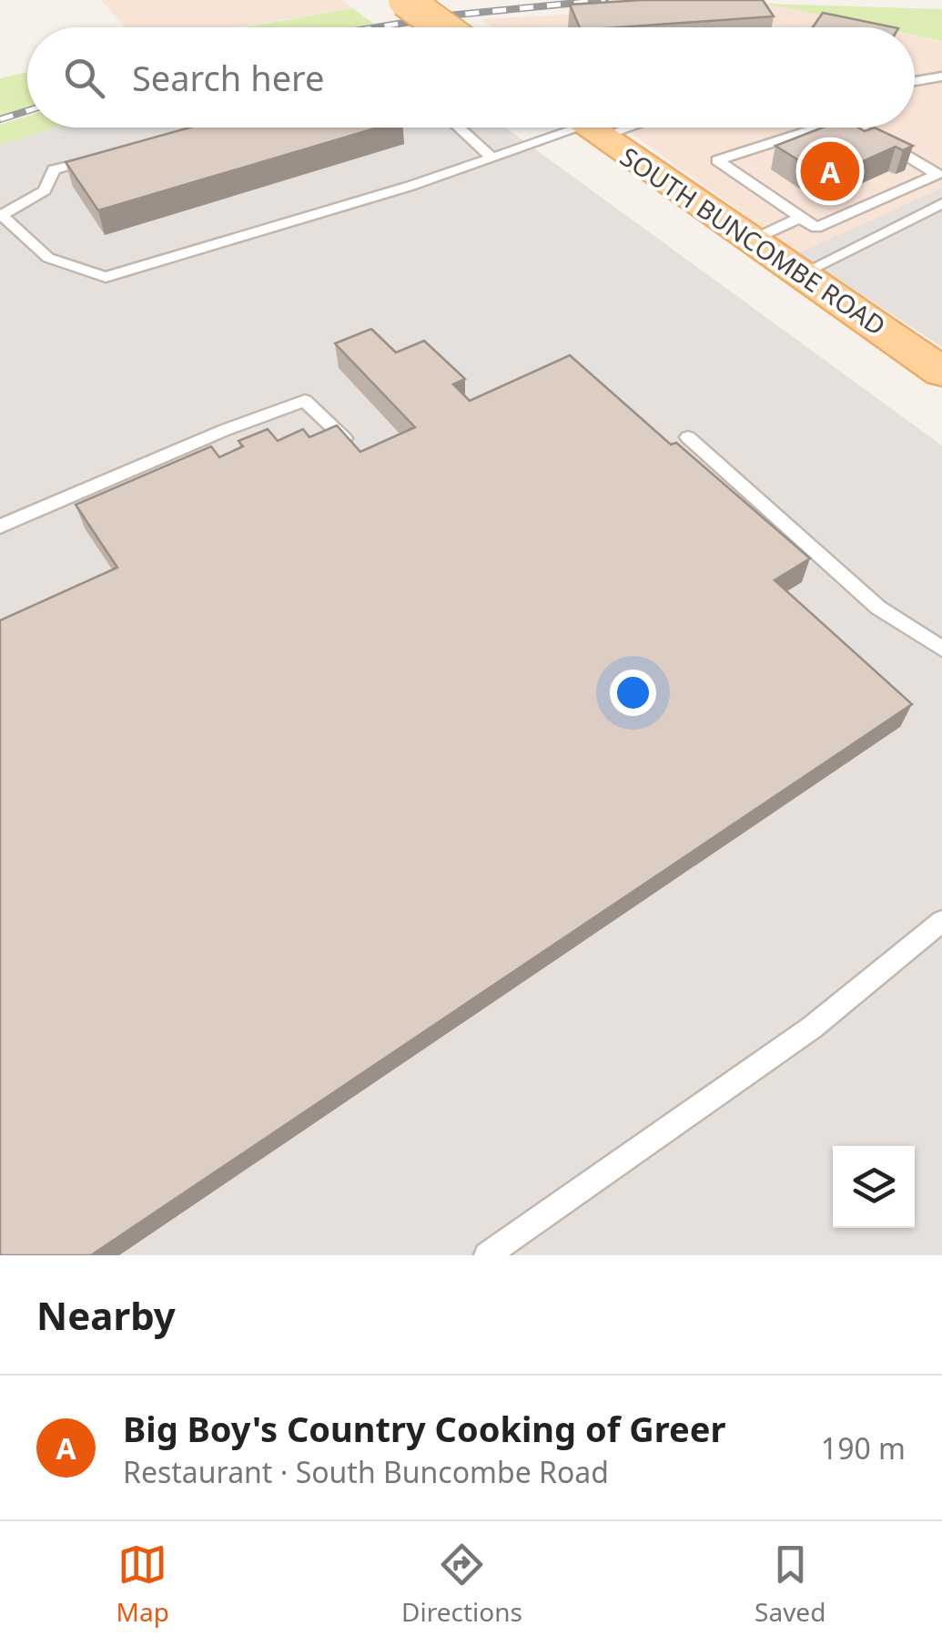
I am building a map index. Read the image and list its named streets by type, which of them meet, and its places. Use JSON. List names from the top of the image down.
{
  "streets": {
    "main road": ["SOUTH BUNCOMBE ROAD"]
  },
  "page": {
    "search": "Search here",
    "pins": "A",
    "heading": "Nearby",
    "list": [
      {
        "mark": "A",
        "name": "Big Boy's Country Cooking of Greer",
        "note": "Restaurant · South Buncombe Road",
        "value": "190 m"
      }
    ],
    "nav": ["Map", "Directions", "Saved"]
  }
}
